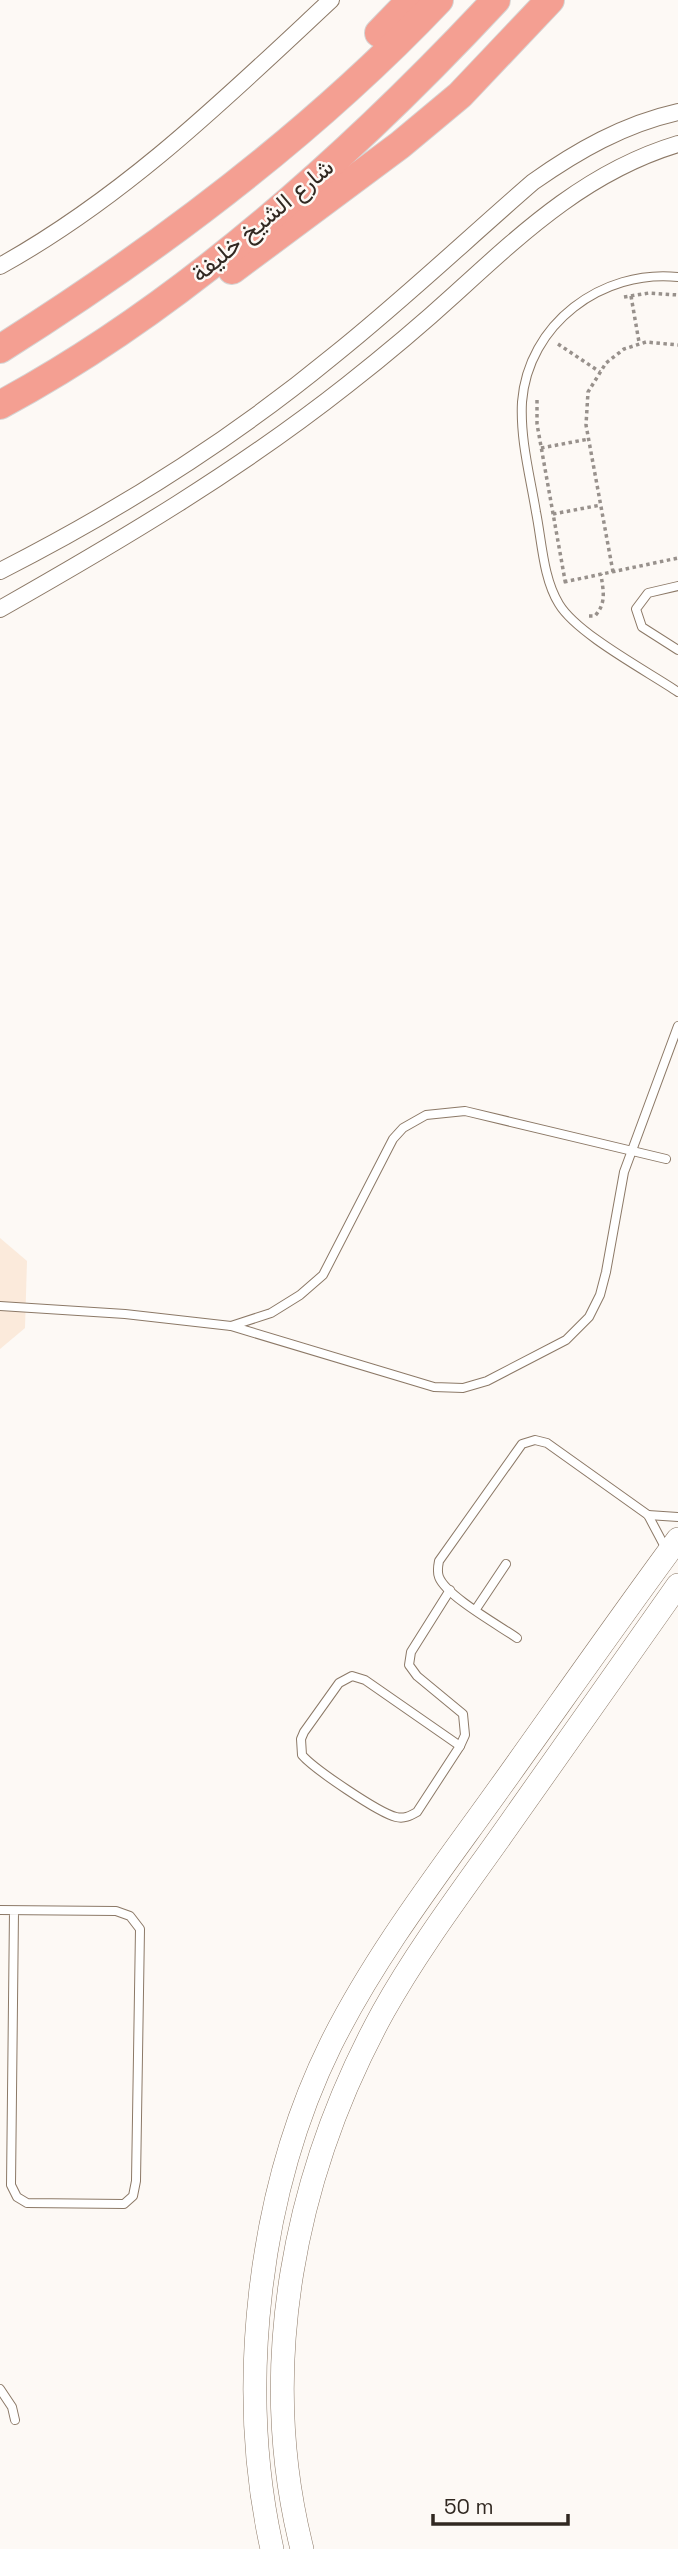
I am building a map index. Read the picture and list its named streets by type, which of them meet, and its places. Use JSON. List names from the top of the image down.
{
  "streets": {
    "highway": ["شارع الشيخ خليفة"]
  },
  "scale_bar": "50 m"
}
